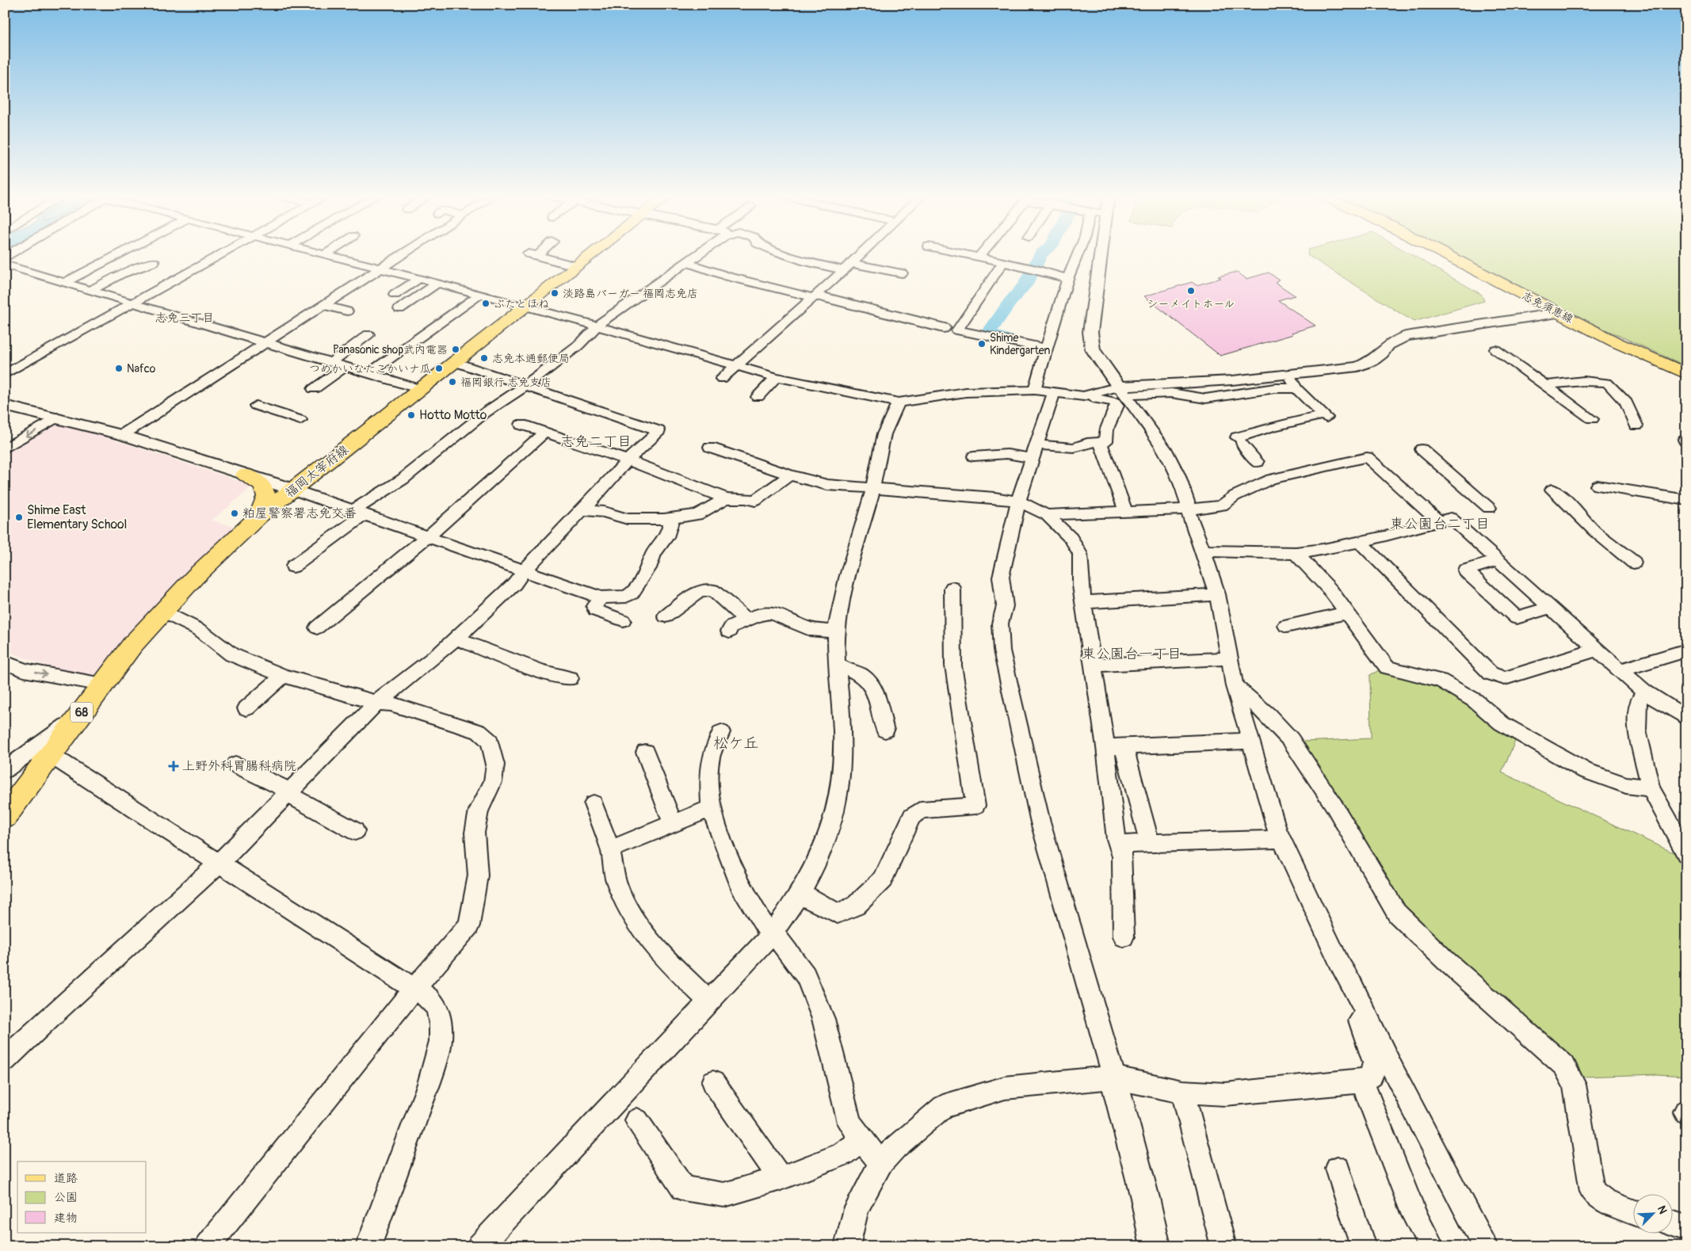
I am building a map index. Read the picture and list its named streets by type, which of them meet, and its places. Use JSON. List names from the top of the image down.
{
  "streets": {
    "main road": ["志免須恵線", "福岡太宰府線", "68"]
  },
  "districts": [
    "志免三丁目",
    "志免二丁目",
    "東公園台二丁目",
    "東公園台一丁目",
    "松ケ丘"
  ],
  "places": {
    "other": [
      "シーメイトホール",
      "淡路島バーガー 福岡志免店",
      "ぶたとほね",
      "Shime Kindergarten",
      "Panasonic shop武内電器",
      "志免本通郵便局",
      "Nafco",
      "つめかいなたこかいナ瓜",
      "福岡銀行 志免支店",
      "Hotto Motto",
      "粕屋警察署志免交番",
      "Shime East Elementary School"
    ],
    "health": ["上野外科胃腸科病院"]
  },
  "legend": ["道路", "公園", "建物"],
  "north": "top right"
}
